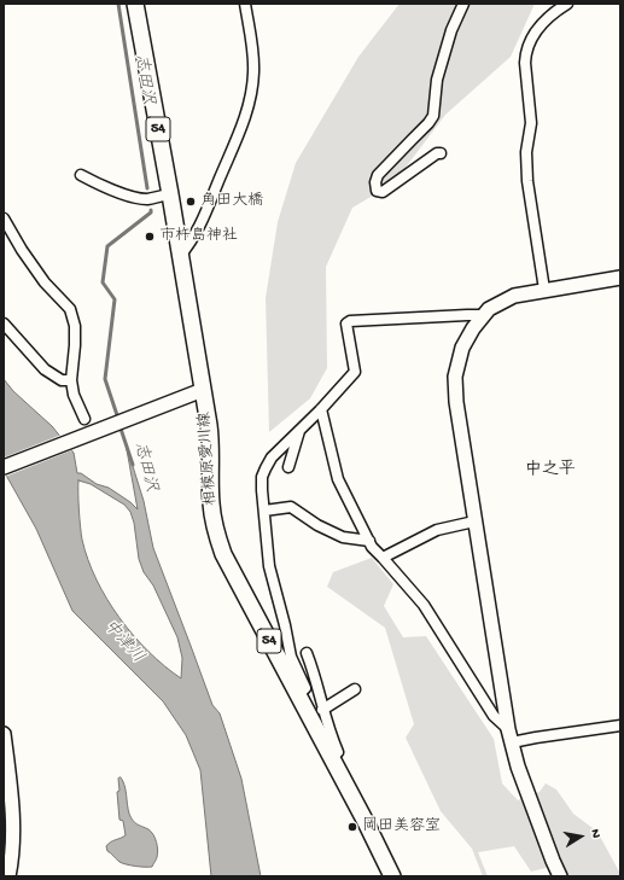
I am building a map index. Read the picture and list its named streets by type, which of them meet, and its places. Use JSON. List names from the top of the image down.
{
  "streets": {
    "main road": ["54", "相模原愛川線"]
  },
  "districts": ["中之平"],
  "water": ["志田沢", "中津川"],
  "places": ["角田大橋", "市杵島神社", "岡田美容室"],
  "north": "right"
}
